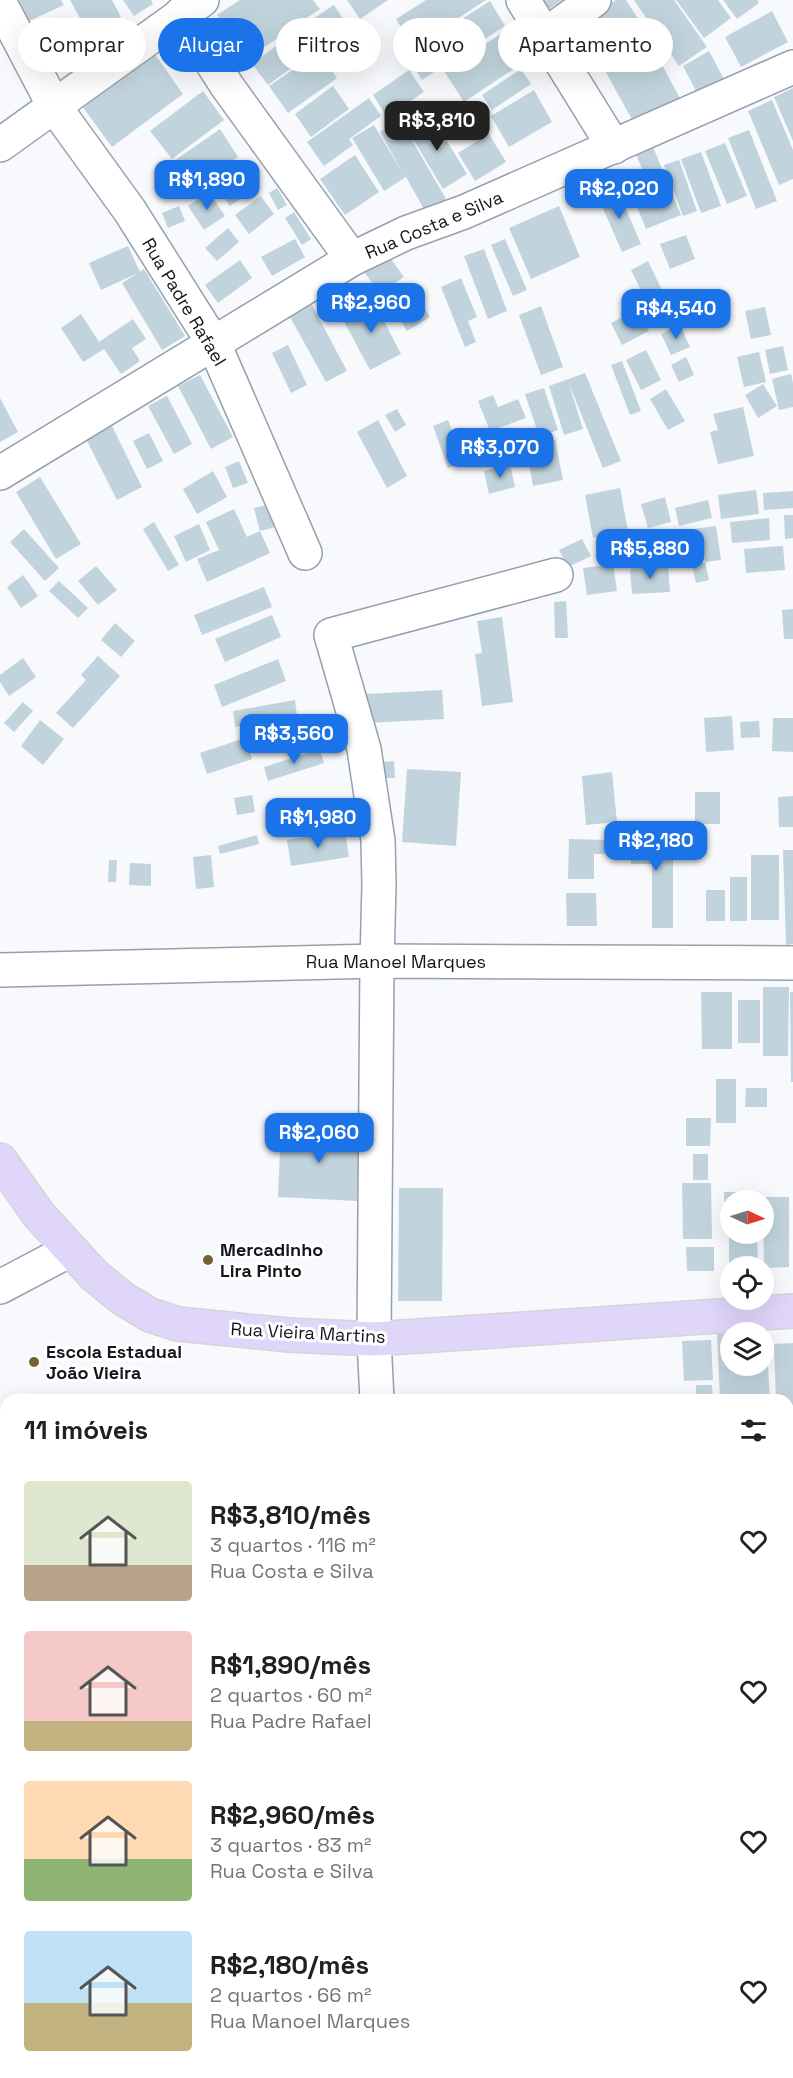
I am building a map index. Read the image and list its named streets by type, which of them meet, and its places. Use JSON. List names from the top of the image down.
{
  "streets": {
    "main road": ["Rua Vieira Martins"],
    "street": ["Rua Costa e Silva", "Rua Padre Rafael", "Rua Manoel Marques"]
  },
  "crossings": [
    ["Rua Costa e Silva", "Rua Padre Rafael"]
  ],
  "places": ["Mercadinho Lira Pinto", "Escola Estadual João Vieira"],
  "north": "right",
  "page": {
    "chip": [
      "Comprar",
      "Alugar",
      "Filtros",
      "Novo",
      "Apartamento"
    ],
    "price": [
      "R$3,810",
      "R$1,890",
      "R$2,020",
      "R$2,960",
      "R$4,540",
      "R$3,070",
      "R$5,880",
      "R$3,560",
      "R$1,980",
      "R$2,180",
      "R$2,060"
    ],
    "heading": "11 imóveis",
    "list": [
      {
        "name": "R$3,810/mês",
        "note": "3 quartos · 116 m² · Rua Costa e Silva"
      },
      {
        "name": "R$1,890/mês",
        "note": "2 quartos · 60 m² · Rua Padre Rafael"
      },
      {
        "name": "R$2,960/mês",
        "note": "3 quartos · 83 m² · Rua Costa e Silva"
      },
      {
        "name": "R$2,180/mês",
        "note": "2 quartos · 66 m² · Rua Manoel Marques"
      }
    ]
  }
}
